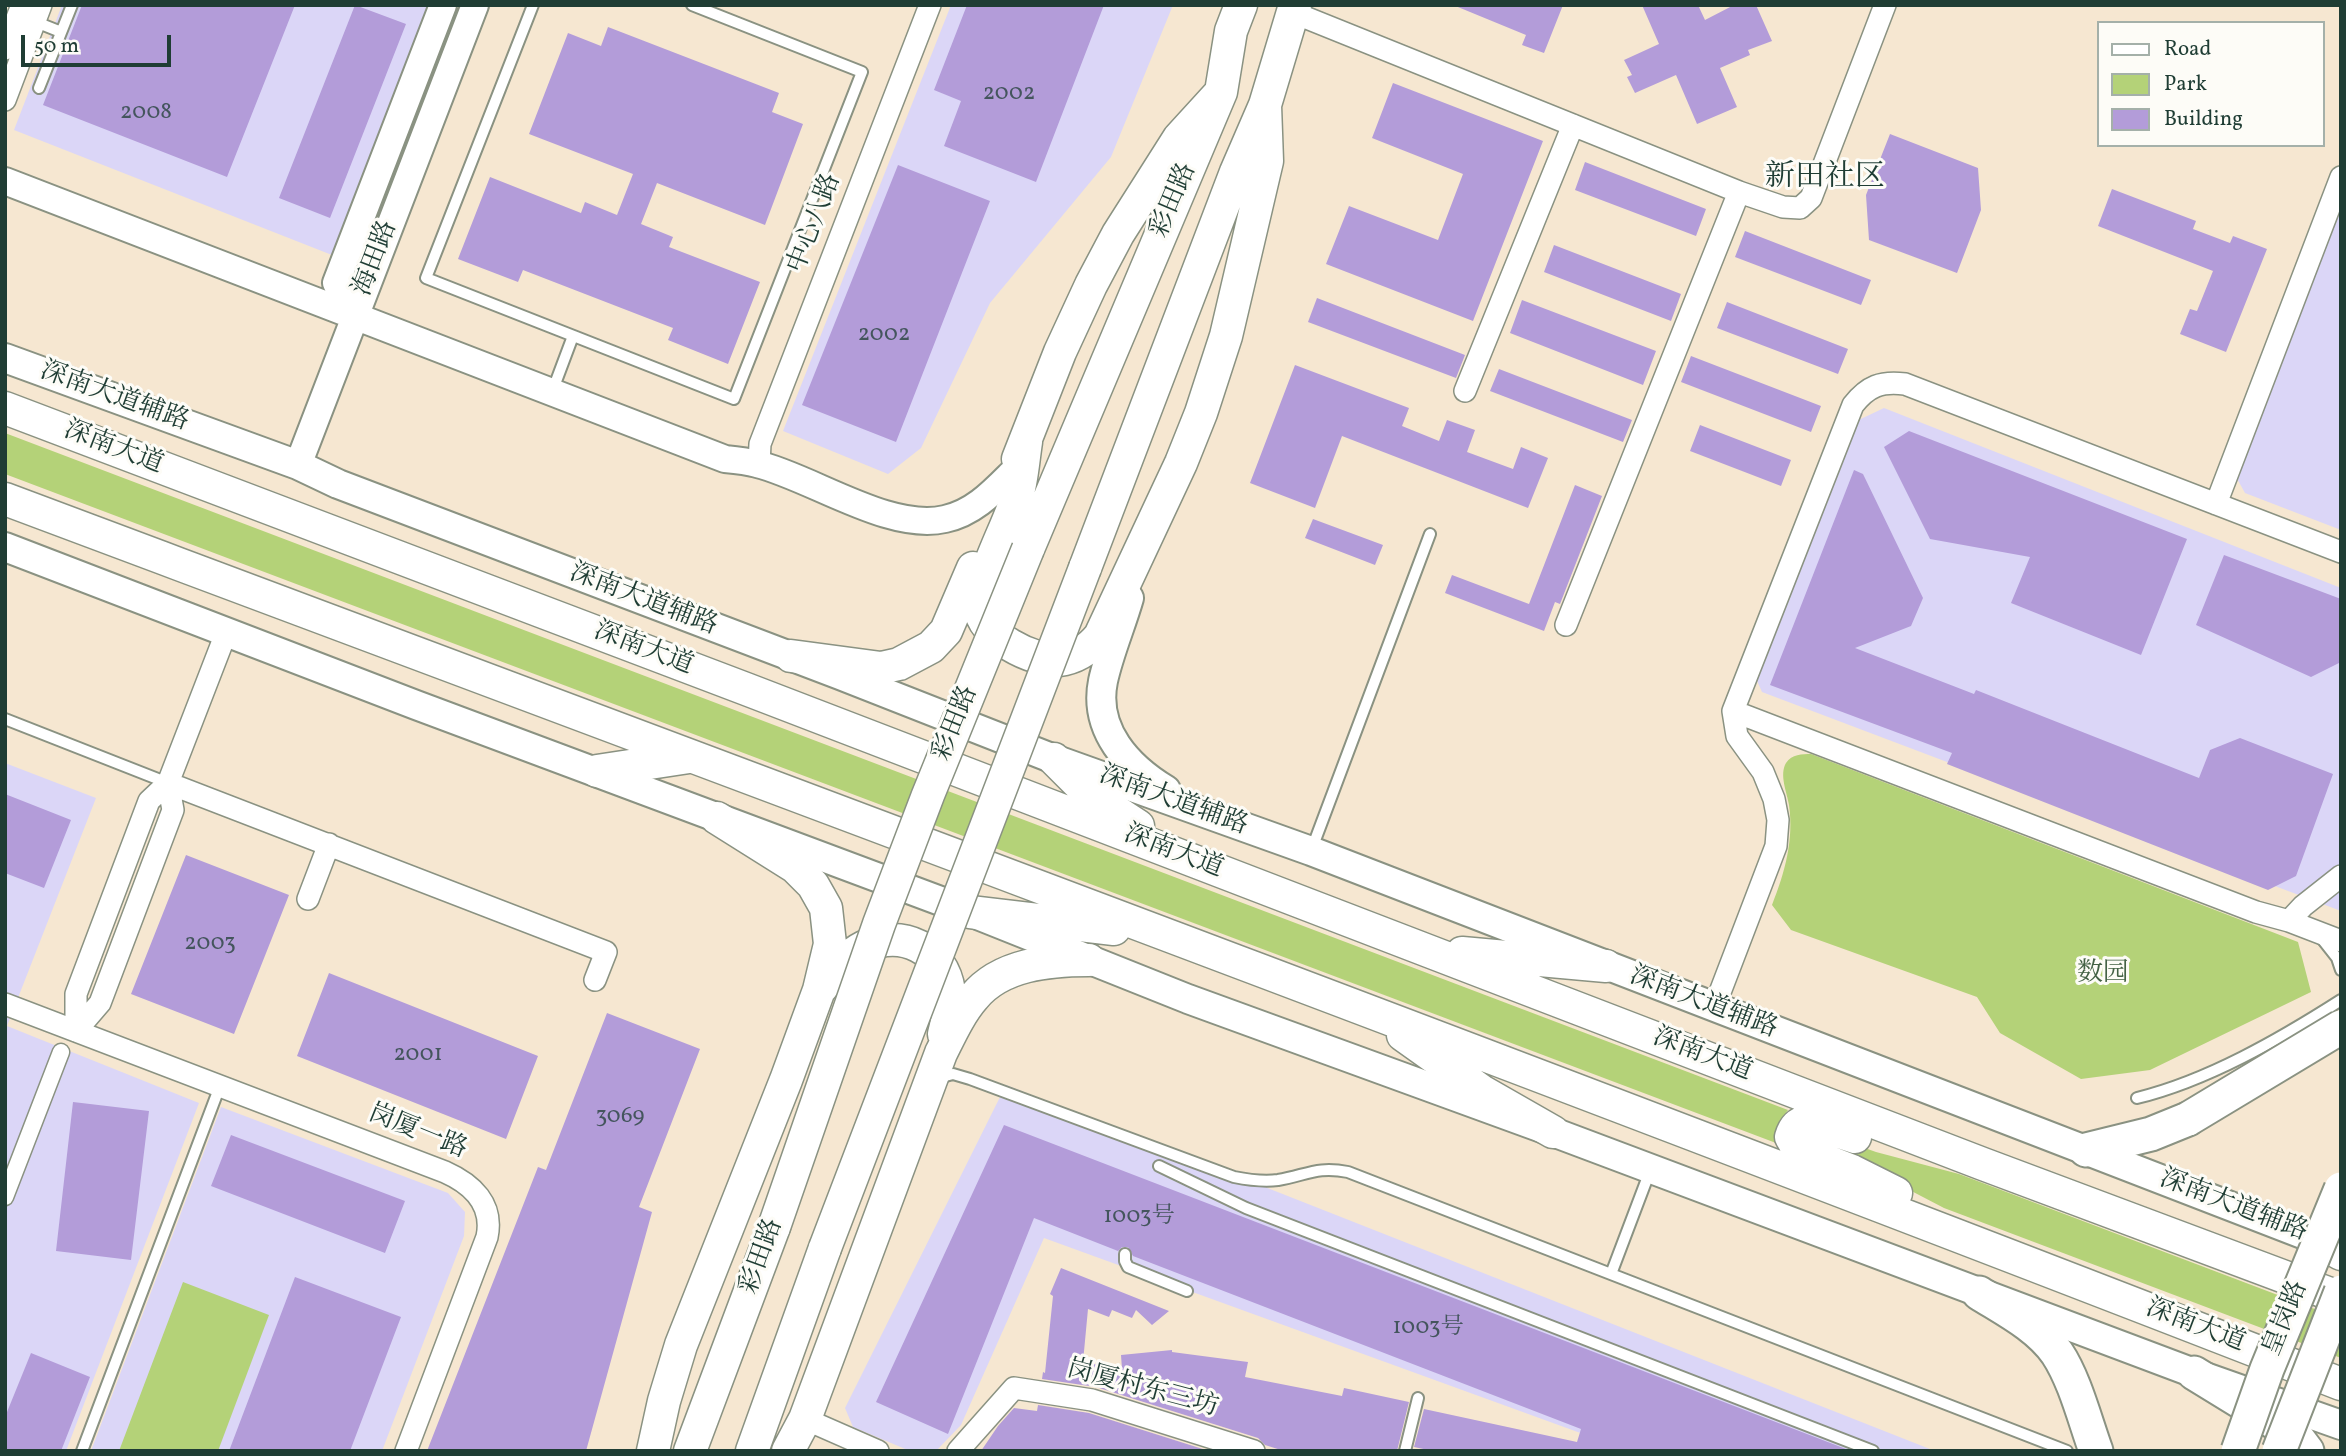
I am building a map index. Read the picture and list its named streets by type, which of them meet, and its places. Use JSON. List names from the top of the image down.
{
  "streets": {
    "highway": ["皇岗路"],
    "main road": ["彩田路", "深南大道辅路", "深南大道"],
    "street": [
      "中心八路",
      "海田路",
      "岗厦一路",
      "岗厦村东三坊"
    ]
  },
  "crossings": [
    ["深南大道辅路", "皇岗路"]
  ],
  "districts": ["新田社区"],
  "parks": ["数园"],
  "house_numbers": [
    "2002",
    "2008",
    "2002",
    "2003",
    "2001",
    "3069",
    "1003号",
    "1003号"
  ],
  "legend": ["Road", "Park", "Building"],
  "scale_bar": "50 m"
}
